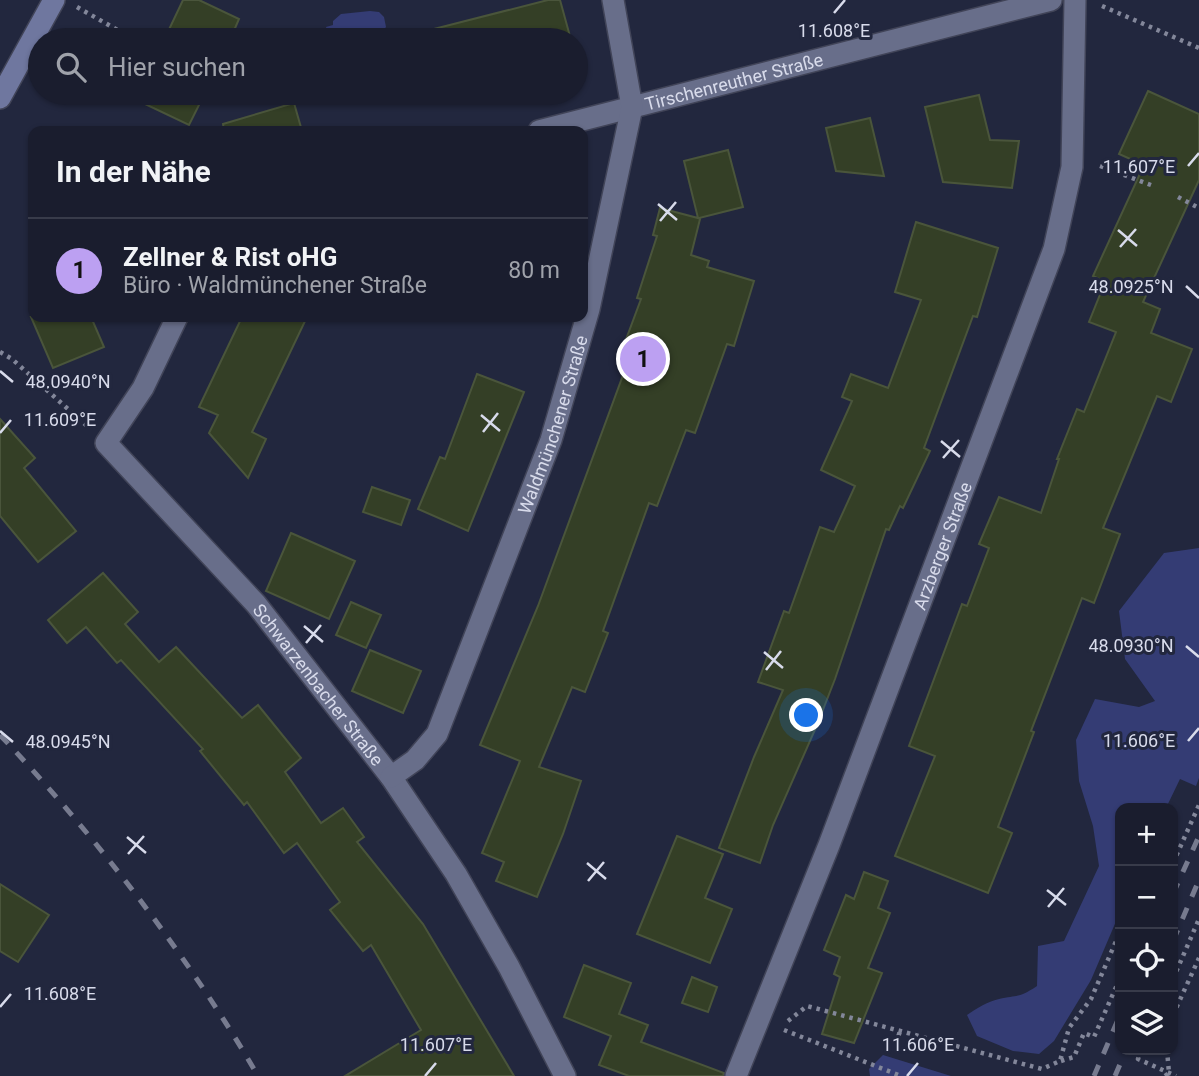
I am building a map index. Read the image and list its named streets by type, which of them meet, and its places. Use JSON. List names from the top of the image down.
{
  "streets": {
    "street": [
      "Tirschenreuther Straße",
      "Waldmünchener Straße",
      "Arzberger Straße",
      "Schwarzenbacher Straße"
    ]
  },
  "crossings": [
    ["Tirschenreuther Straße", "Waldmünchener Straße"],
    ["Waldmünchener Straße", "Schwarzenbacher Straße"]
  ],
  "page": {
    "search": "Hier suchen",
    "heading": "In der Nähe",
    "list": [
      {
        "mark": "1",
        "name": "Zellner & Rist oHG",
        "note": "Büro · Waldmünchener Straße",
        "value": "80 m"
      }
    ],
    "pins": "1",
    "map_buttons": ["+", "−"]
  },
  "coordinates": [
    "11.608°E",
    "11.607°E",
    "48.0925°N",
    "48.0940°N",
    "11.609°E",
    "48.0930°N",
    "11.606°E",
    "48.0945°N"
  ]
}
